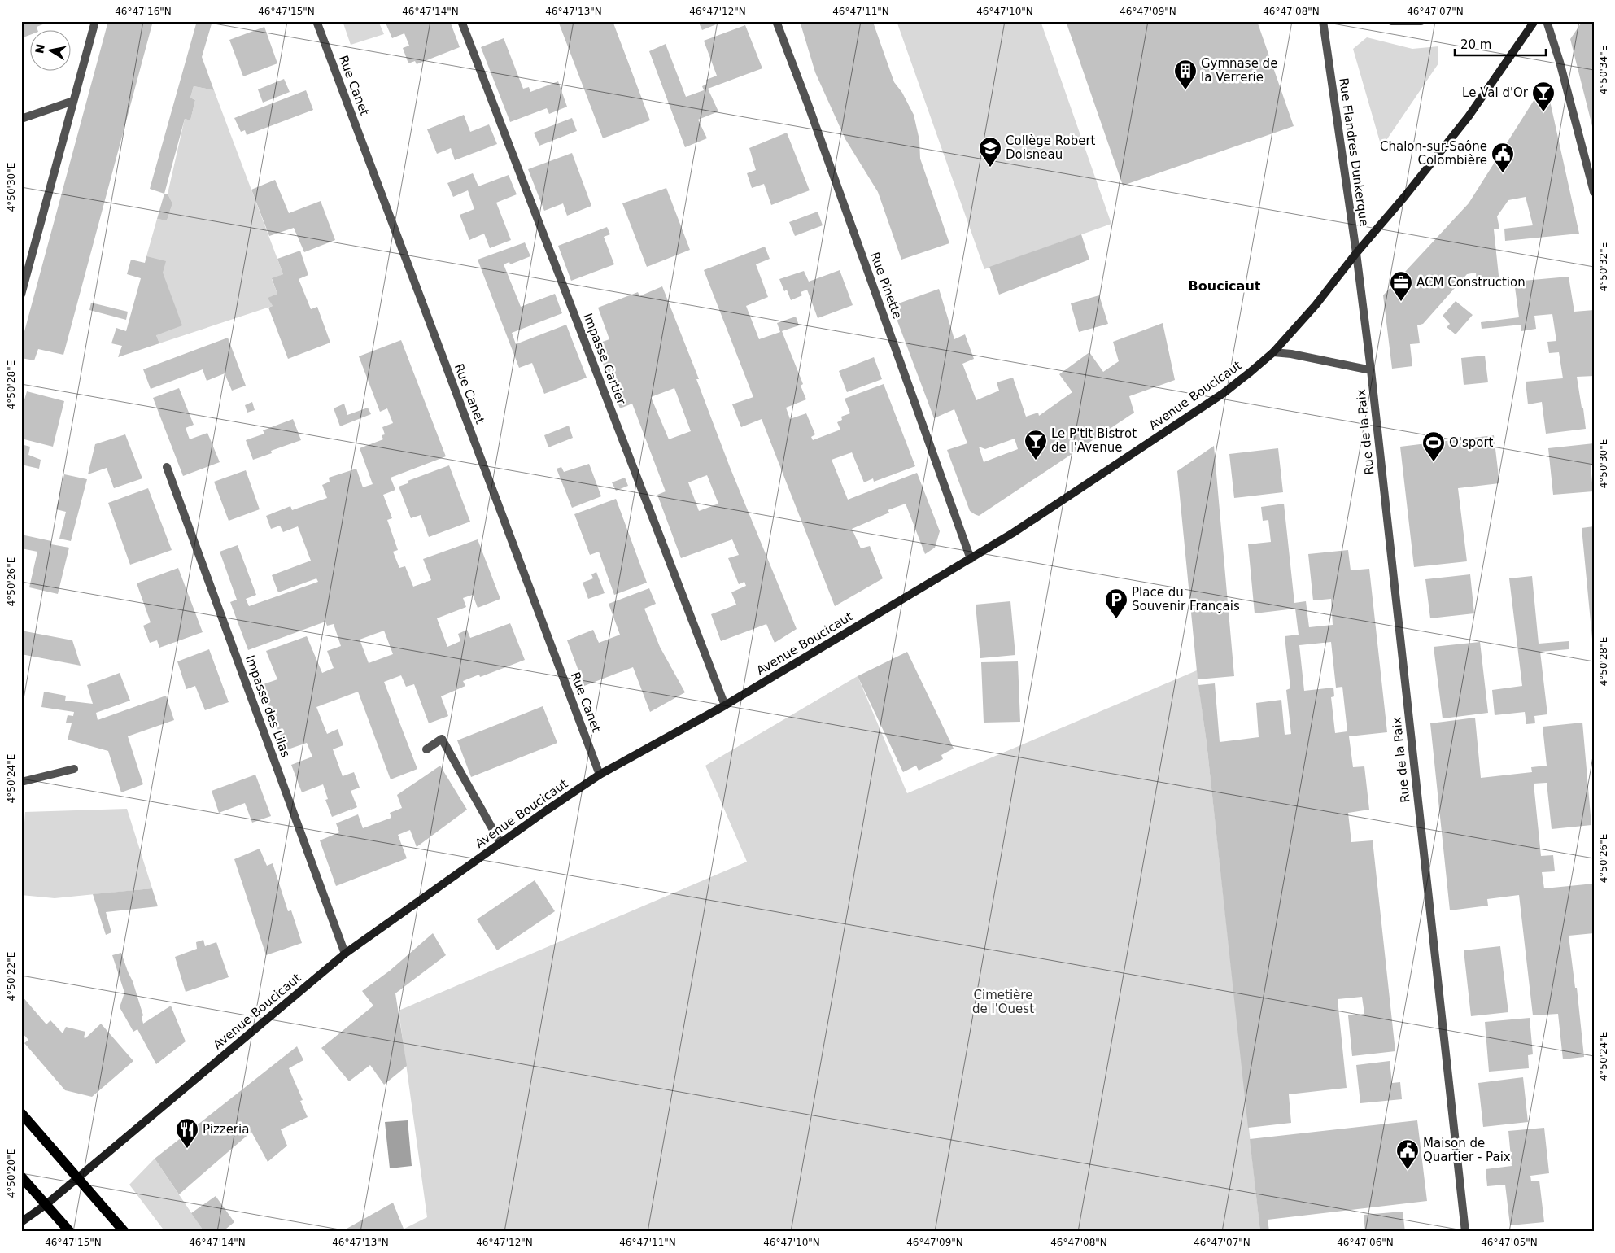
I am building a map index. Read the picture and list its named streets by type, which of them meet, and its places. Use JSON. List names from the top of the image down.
{
  "streets": {
    "main road": ["Avenue Boucicaut"],
    "street": [
      "Rue Canet",
      "Rue Flandres Dunkerque",
      "Rue Pinette",
      "Impasse Cartier",
      "Rue de la Paix",
      "Impasse des Lilas"
    ]
  },
  "crossings": [
    ["Rue Canet", "Avenue Boucicaut"],
    ["Rue Flandres Dunkerque", "Avenue Boucicaut"],
    ["Rue Flandres Dunkerque", "Rue de la Paix"],
    ["Rue Pinette", "Avenue Boucicaut"],
    ["Impasse Cartier", "Avenue Boucicaut"],
    ["Avenue Boucicaut", "Impasse des Lilas"]
  ],
  "districts": ["Boucicaut"],
  "parks": ["Cimetière de l'Ouest"],
  "places": {
    "building": ["Gymnase de la Verrerie"],
    "bar": ["Le Val d'Or", "Le P'tit Bistrot de l'Avenue"],
    "school or university": ["Collège Robert Doisneau"],
    "public building": ["Chalon-sur-Saône Colombière", "Maison de Quartier - Paix"],
    "office": ["ACM Construction"],
    "sports": ["O'sport"],
    "parking": ["Place du Souvenir Français"],
    "restaurant": ["Pizzeria"]
  },
  "scale_bar": "20 m",
  "north": "left",
  "coordinates": [
    "46°47'16\"N",
    "46°47'15\"N",
    "46°47'14\"N",
    "46°47'13\"N",
    "46°47'12\"N",
    "46°47'11\"N",
    "46°47'10\"N",
    "46°47'09\"N",
    "46°47'08\"N",
    "46°47'07\"N",
    "4°50'34\"E",
    "4°50'30\"E",
    "4°50'32\"E",
    "4°50'28\"E",
    "4°50'26\"E",
    "4°50'24\"E",
    "4°50'22\"E",
    "4°50'20\"E",
    "46°47'06\"N",
    "46°47'05\"N"
  ]
}
